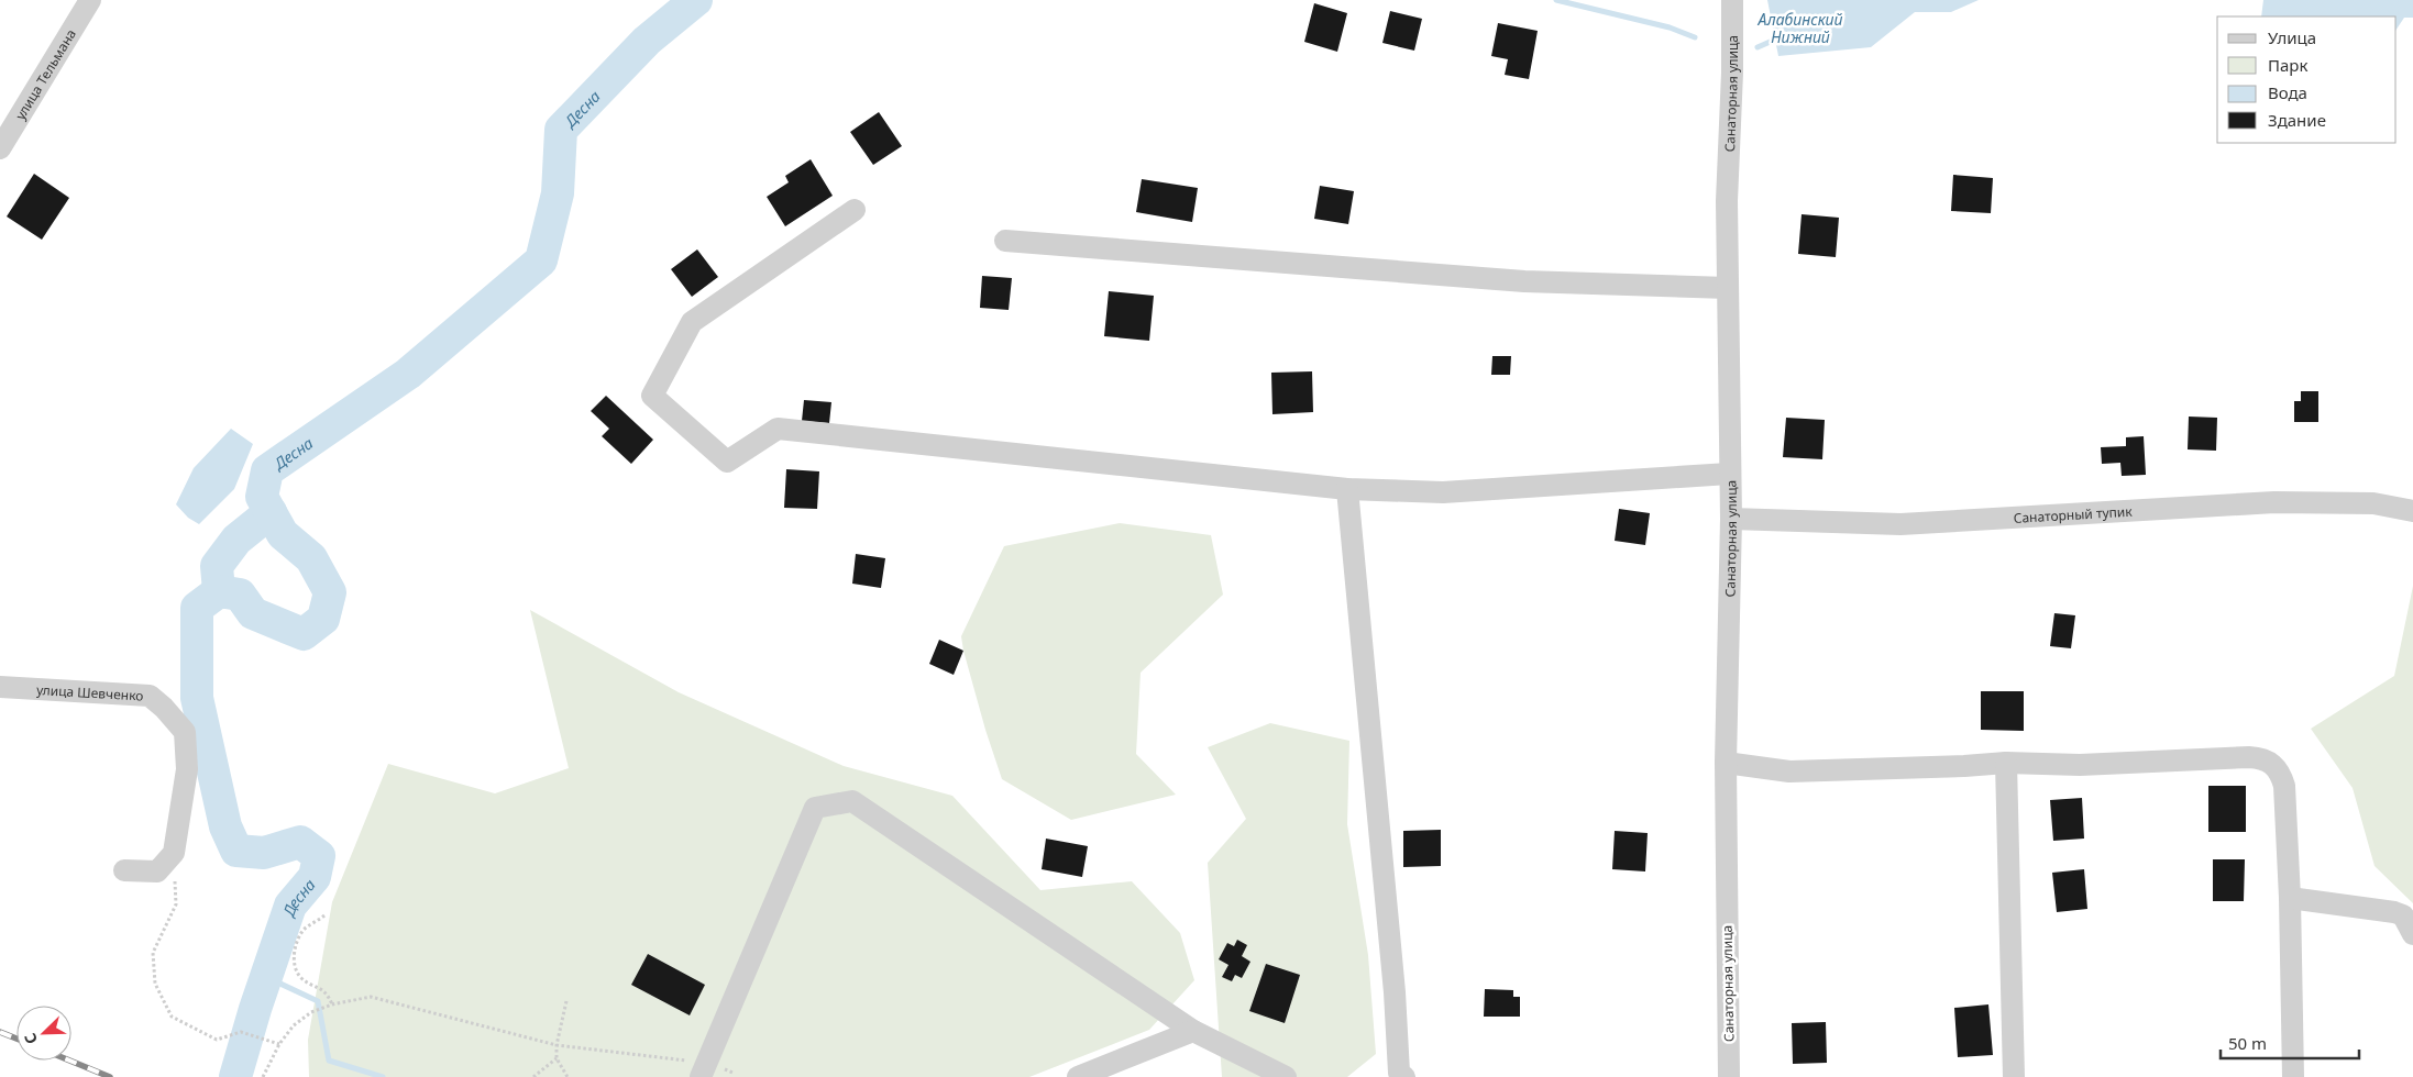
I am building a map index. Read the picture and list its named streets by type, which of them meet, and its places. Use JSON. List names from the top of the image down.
{
  "streets": {
    "street": [
      "улица Тельмана",
      "Санаторная улица",
      "Санаторный тупик",
      "улица Шевченко"
    ]
  },
  "crossings": [
    ["Санаторная улица", "Санаторный тупик"]
  ],
  "water": ["Алабинский Нижний", "Десна"],
  "legend": [
    "Улица",
    "Парк",
    "Вода",
    "Здание"
  ],
  "scale_bar": "50 m",
  "north": "bottom left"
}
